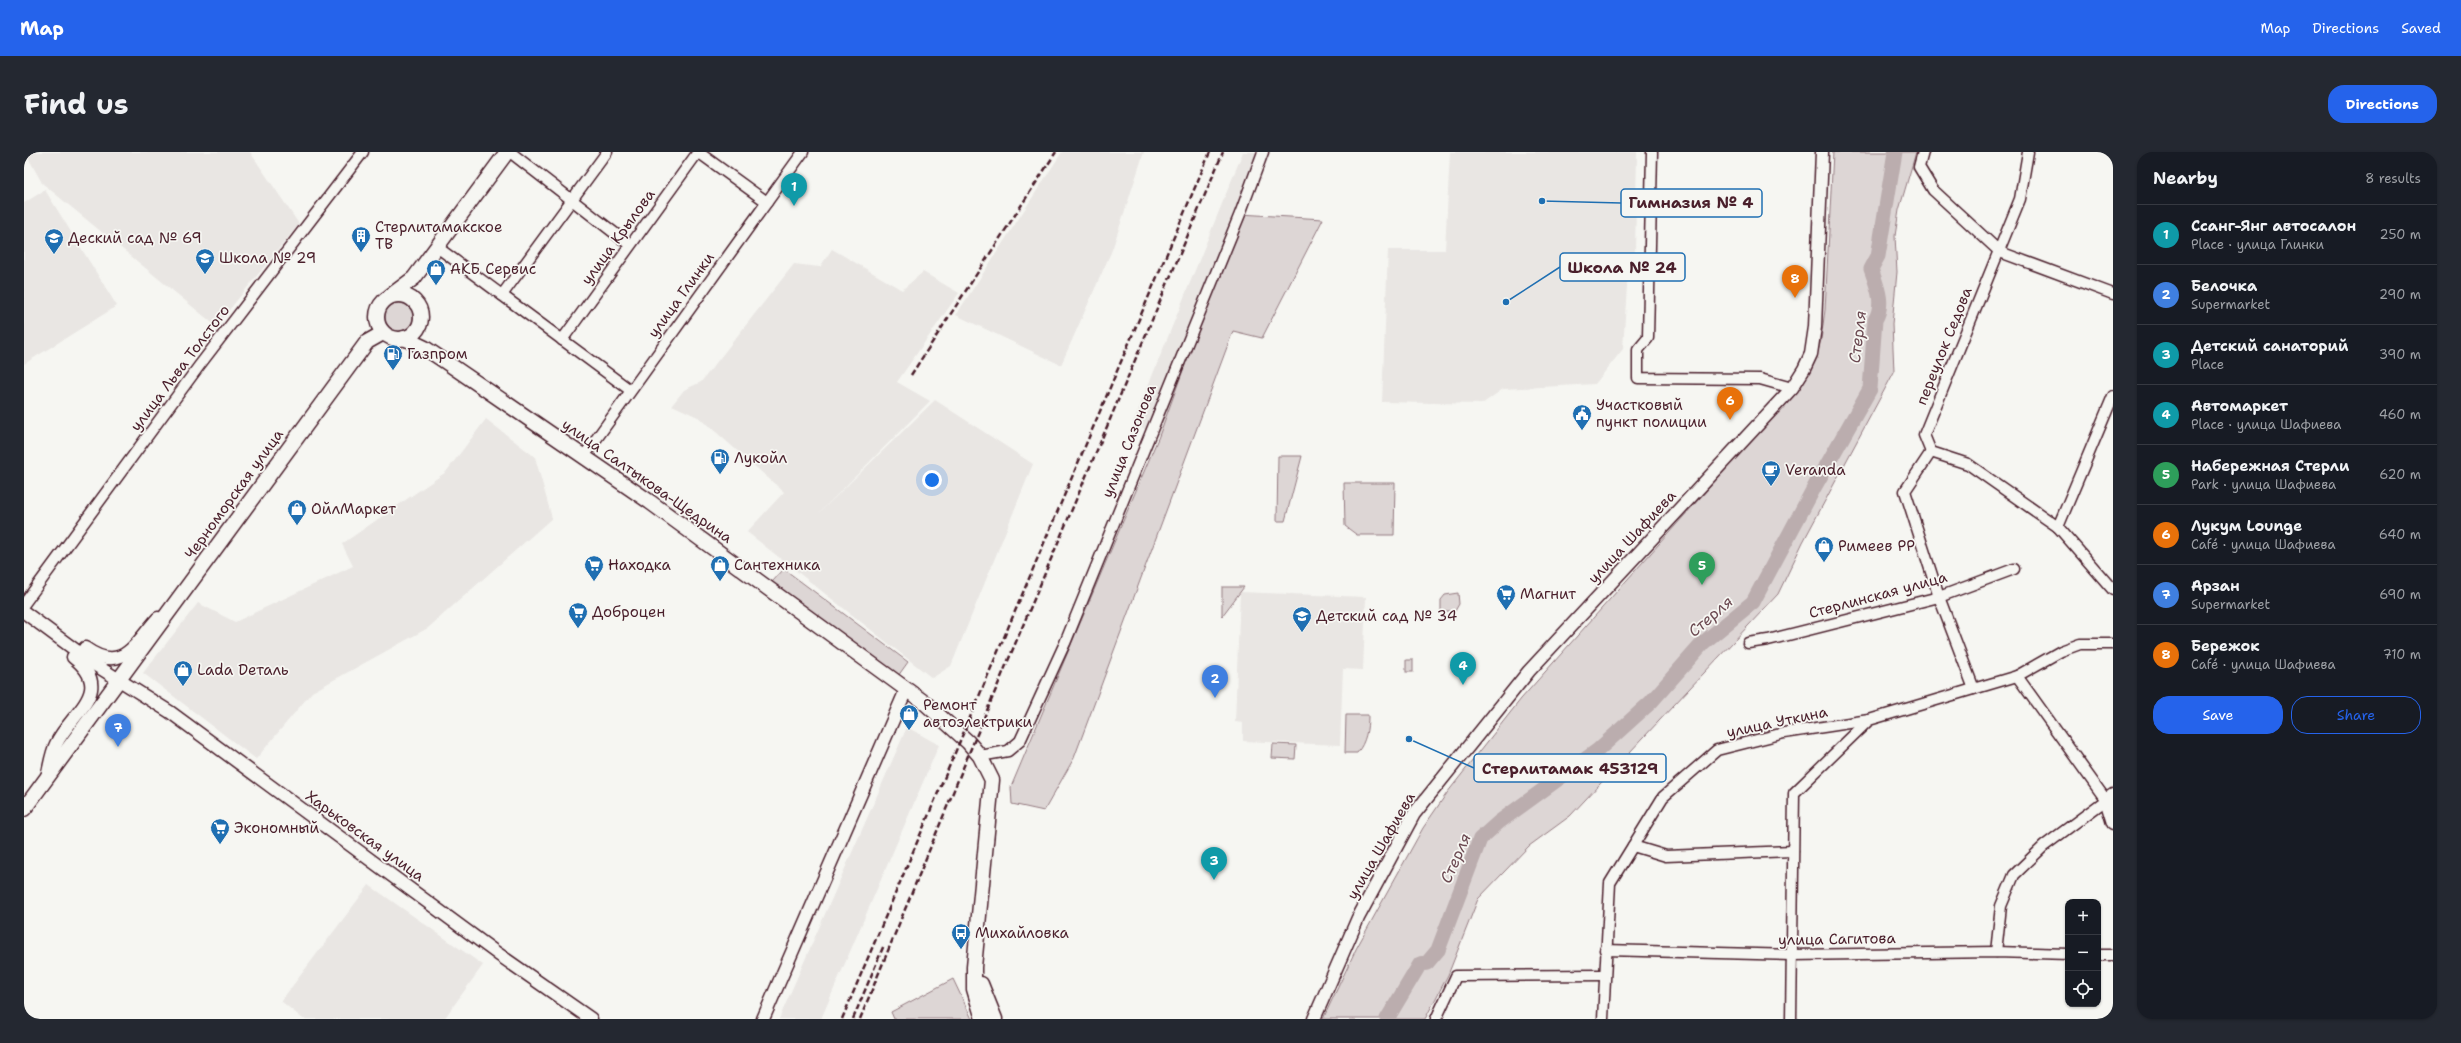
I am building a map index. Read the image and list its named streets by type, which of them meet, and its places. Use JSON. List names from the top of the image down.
{
  "streets": {
    "main road": ["улица Салтыкова-Щедрина", "Черноморская улица"],
    "street": [
      "улица Крылова",
      "улица Глинки",
      "переулок Седова",
      "улица Льва Толстого",
      "улица Сазонова",
      "улица Шафиева",
      "Стерлинская улица",
      "улица Уткина",
      "Харьковская улица",
      "улица Сагитова"
    ]
  },
  "crossings": [
    ["улица Крылова", "улица Глинки"],
    ["улица Глинки", "улица Салтыкова-Щедрина"],
    ["улица Сазонова", "улица Салтыкова-Щедрина"],
    ["улица Салтыкова-Щедрина", "Черноморская улица"],
    ["Черноморская улица", "Харьковская улица"],
    ["улица Уткина", "улица Сагитова"]
  ],
  "water": ["Стерля"],
  "places": {
    "other": ["Гимназия № 4", "Школа № 24", "Стерлитамак 453129"],
    "building": ["Стерлитамакское ТВ"],
    "school or university": ["Деский сад № 69", "Школа № 29", "Детский сад № 34"],
    "shop": [
      "АКБ Сервис",
      "ОйлМаркет",
      "Римеев РР",
      "Сантехника",
      "Lada Dеталь",
      "Ремонт автоэлектрики"
    ],
    "fuel station": ["Газпром", "Лукойл"],
    "public building": ["Участковый пункт полиции"],
    "cafe": ["Veranda"],
    "supermarket": [
      "Находка",
      "Магнит",
      "Доброцен",
      "Экономный"
    ],
    "bus stop": ["Михайловка"]
  },
  "page": {
    "header": "Map",
    "nav": ["Map", "Directions", "Saved"],
    "title": "Find us",
    "buttons": [
      "Directions",
      ["Save", "Share"]
    ],
    "heading": ["Nearby", "8 results"],
    "pins": [
      "1",
      "8",
      "6",
      "5",
      "4",
      "2",
      "7",
      "3"
    ],
    "list": [
      {
        "mark": "1",
        "name": "Ссанг-Янг автосалон",
        "note": "Place · улица Глинки",
        "value": "250 m"
      },
      {
        "mark": "2",
        "name": "Белочка",
        "note": "Supermarket",
        "value": "290 m"
      },
      {
        "mark": "3",
        "name": "Детский санаторий",
        "note": "Place",
        "value": "390 m"
      },
      {
        "mark": "4",
        "name": "Автомаркет",
        "note": "Place · улица Шафиева",
        "value": "460 m"
      },
      {
        "mark": "5",
        "name": "Набережная Стерли",
        "note": "Park · улица Шафиева",
        "value": "620 m"
      },
      {
        "mark": "6",
        "name": "Лукум Lounge",
        "note": "Café · улица Шафиева",
        "value": "640 m"
      },
      {
        "mark": "7",
        "name": "Арзан",
        "note": "Supermarket",
        "value": "690 m"
      },
      {
        "mark": "8",
        "name": "Бережок",
        "note": "Café · улица Шафиева",
        "value": "710 m"
      }
    ],
    "map_buttons": ["+", "−"]
  }
}
